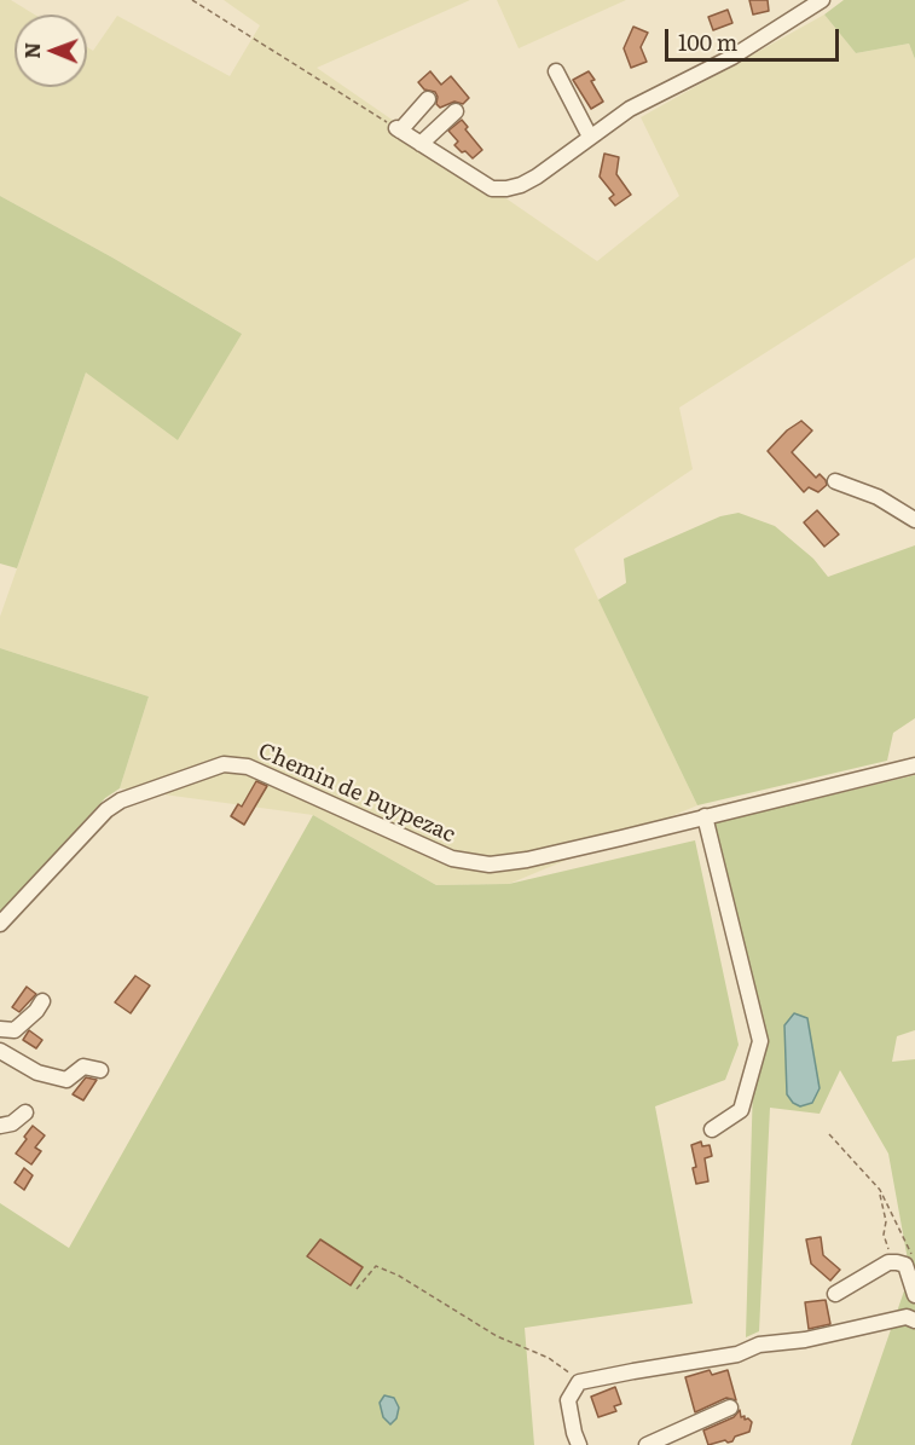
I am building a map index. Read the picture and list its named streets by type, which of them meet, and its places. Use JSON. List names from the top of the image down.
{
  "streets": {
    "street": ["Chemin de Puypezac"]
  },
  "scale_bar": "100 m",
  "north": "left"
}
